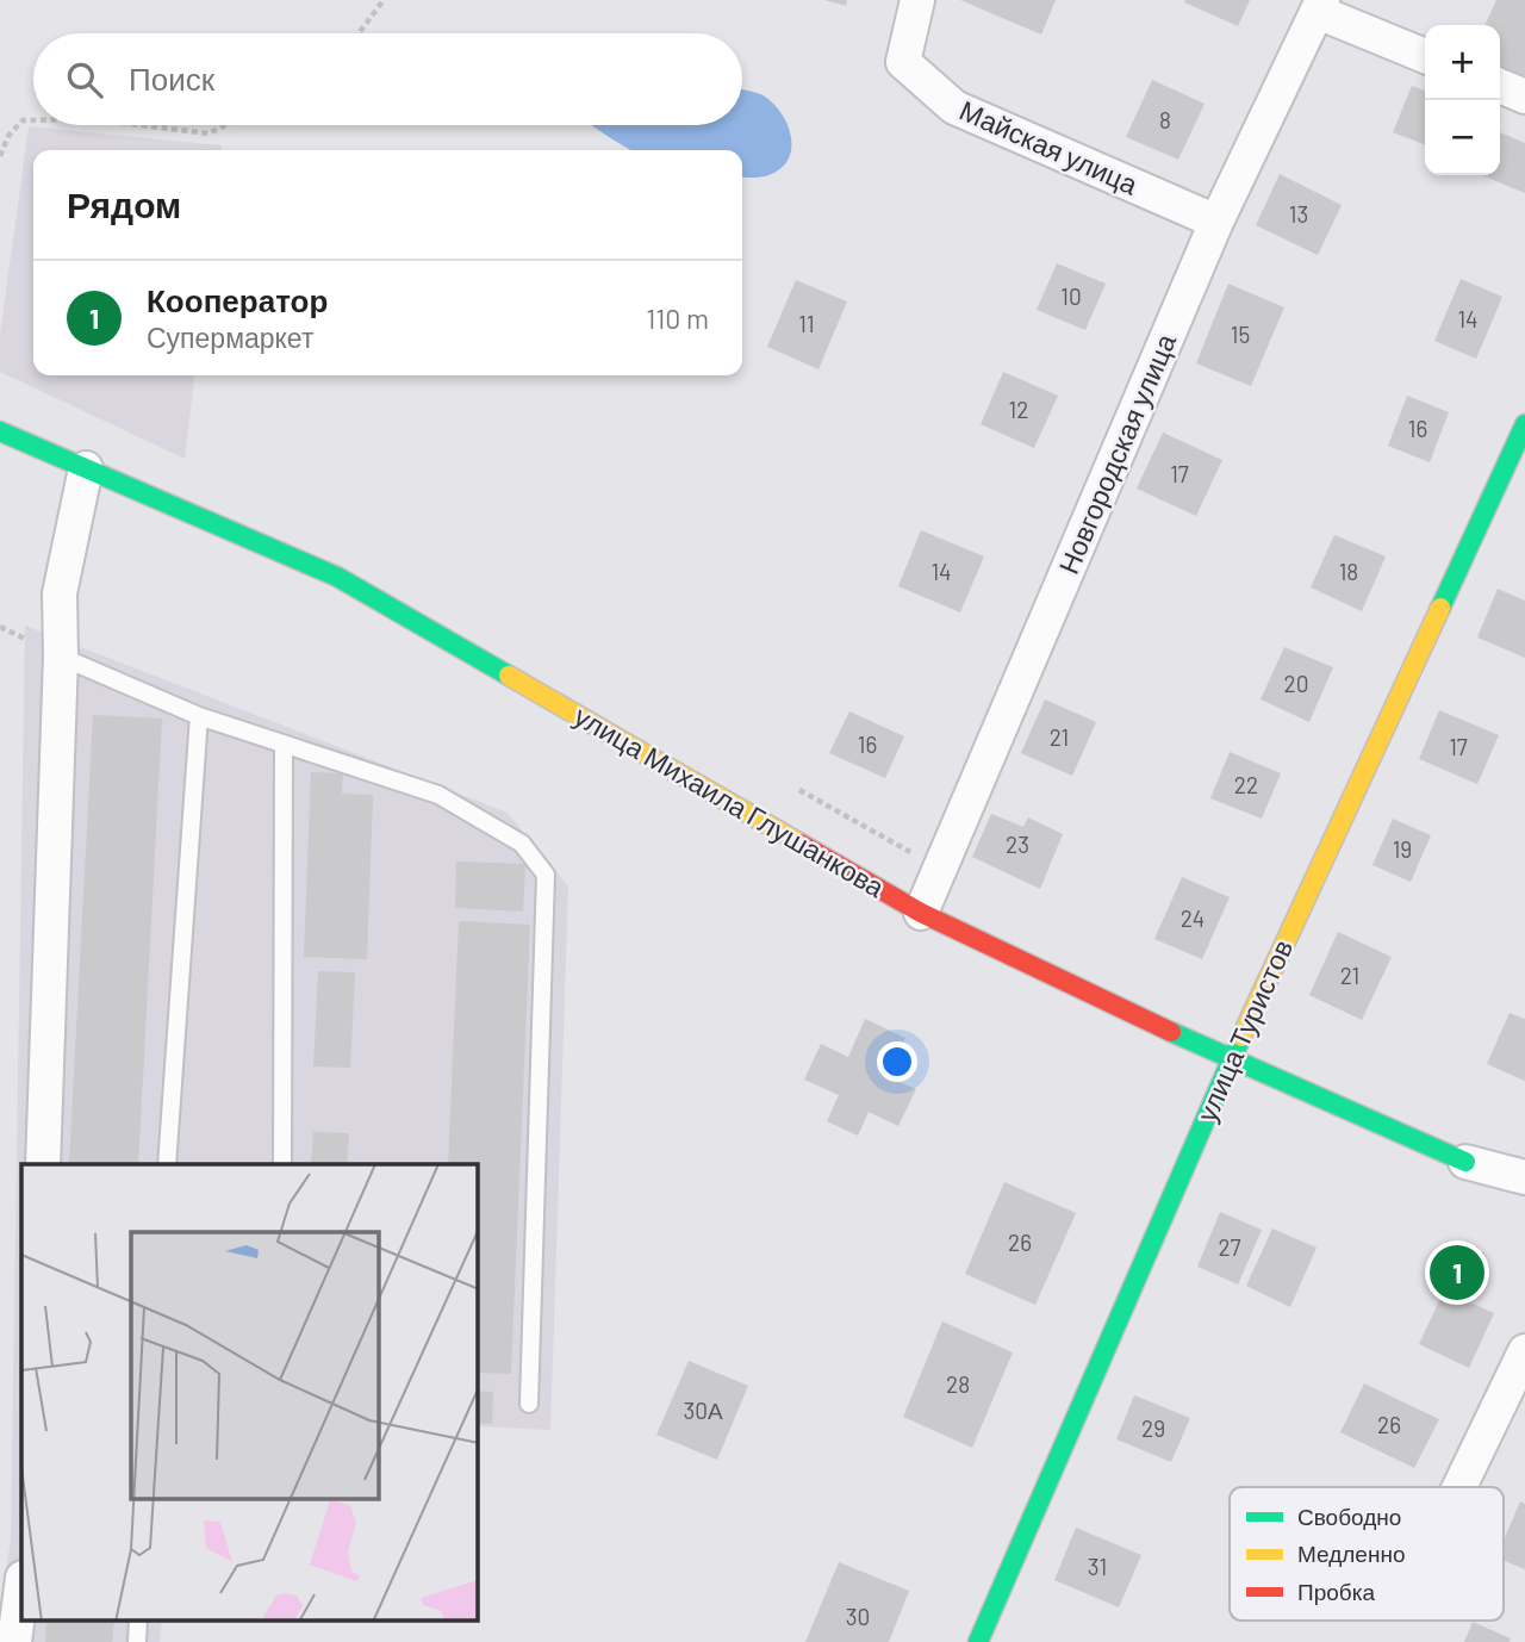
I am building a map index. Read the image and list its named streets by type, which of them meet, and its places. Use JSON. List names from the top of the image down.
{
  "streets": {
    "street": [
      "Майская улица",
      "Новгородская улица",
      "улица Михаила Глушанкова",
      "улица Туристов"
    ]
  },
  "crossings": [
    ["Майская улица", "Новгородская улица"],
    ["Новгородская улица", "улица Михаила Глушанкова"],
    ["улица Михаила Глушанкова", "улица Туристов"]
  ],
  "house_numbers": [
    "8",
    "13",
    "10",
    "14",
    "11",
    "15",
    "12",
    "16",
    "17",
    "14",
    "18",
    "20",
    "21",
    "16",
    "17",
    "22",
    "23",
    "19",
    "24",
    "21",
    "26",
    "27",
    "28",
    "30А",
    "26",
    "29",
    "31",
    "30"
  ],
  "legend": ["Свободно", "Медленно", "Пробка"],
  "page": {
    "map_buttons": ["+", "−"],
    "search": "Поиск",
    "heading": "Рядом",
    "list": [
      {
        "mark": "1",
        "name": "Кооператор",
        "note": "Супермаркет",
        "value": "110 m"
      }
    ],
    "pins": "1"
  }
}
